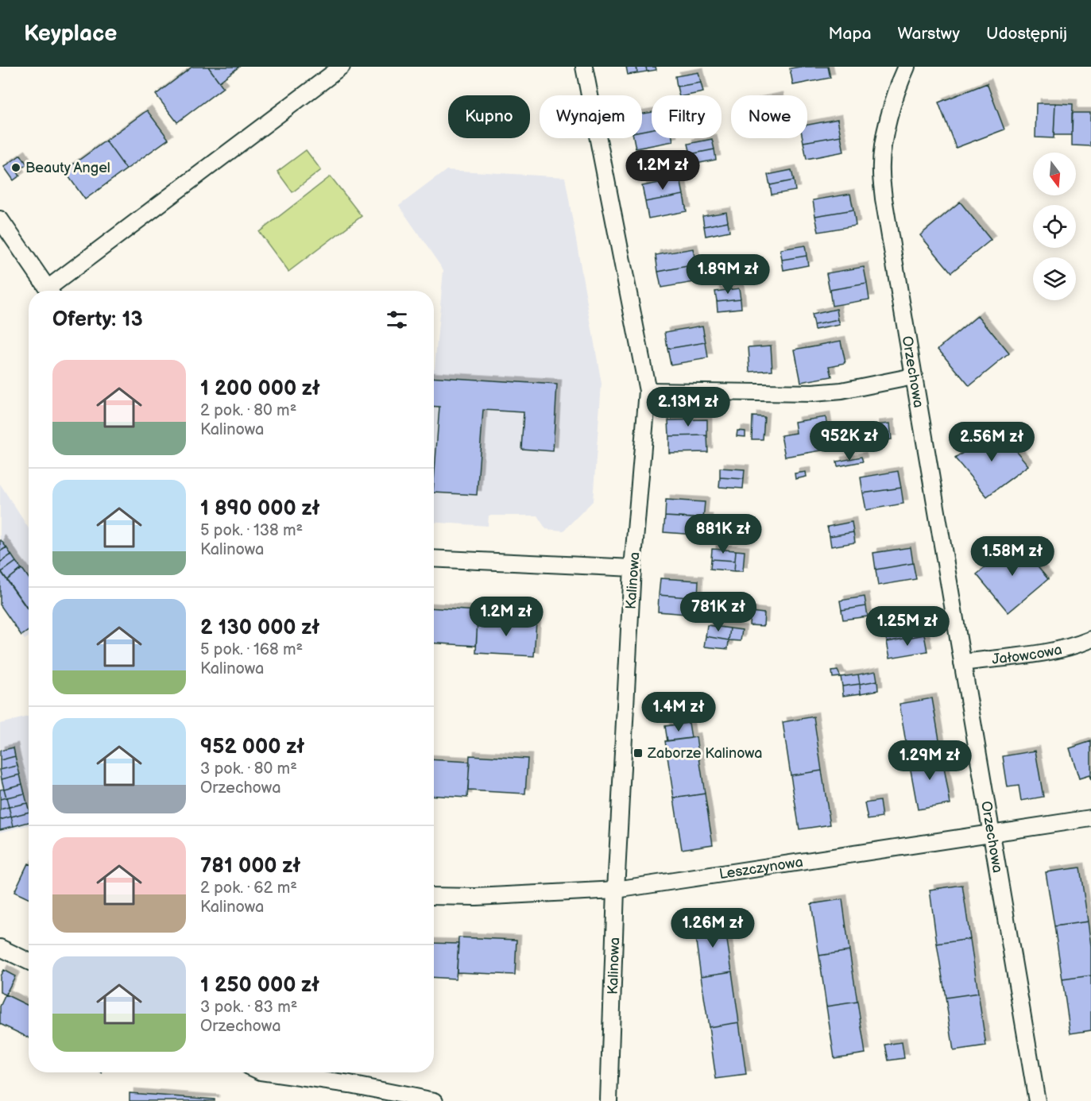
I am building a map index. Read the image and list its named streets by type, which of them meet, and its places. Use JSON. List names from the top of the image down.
{
  "streets": {
    "street": [
      "Orzechowa",
      "Kalinowa",
      "Jałowcowa",
      "Leszczynowa"
    ]
  },
  "crossings": [
    ["Orzechowa", "Jałowcowa"],
    ["Orzechowa", "Leszczynowa"],
    ["Kalinowa", "Leszczynowa"]
  ],
  "places": {
    "other": ["Beauty Angel"],
    "transit": ["Zaborze Kalinowa"]
  },
  "north": "bottom",
  "page": {
    "header": "Keyplace",
    "nav": ["Mapa", "Warstwy", "Udostępnij"],
    "chip": [
      "Kupno",
      "Wynajem",
      "Filtry",
      "Nowe"
    ],
    "price": [
      "1.2M zł",
      "1.89M zł",
      "2.13M zł",
      "952K zł",
      "2.56M zł",
      "881K zł",
      "1.58M zł",
      "781K zł",
      "1.2M zł",
      "1.25M zł",
      "1.4M zł",
      "1.29M zł",
      "1.26M zł"
    ],
    "heading": "Oferty: 13",
    "list": [
      {
        "name": "1 200 000 zł",
        "note": "2 pok. · 80 m² · Kalinowa"
      },
      {
        "name": "1 890 000 zł",
        "note": "5 pok. · 138 m² · Kalinowa"
      },
      {
        "name": "2 130 000 zł",
        "note": "5 pok. · 168 m² · Kalinowa"
      },
      {
        "name": "952 000 zł",
        "note": "3 pok. · 80 m² · Orzechowa"
      },
      {
        "name": "781 000 zł",
        "note": "2 pok. · 62 m² · Kalinowa"
      },
      {
        "name": "1 250 000 zł",
        "note": "3 pok. · 83 m² · Orzechowa"
      }
    ]
  }
}
